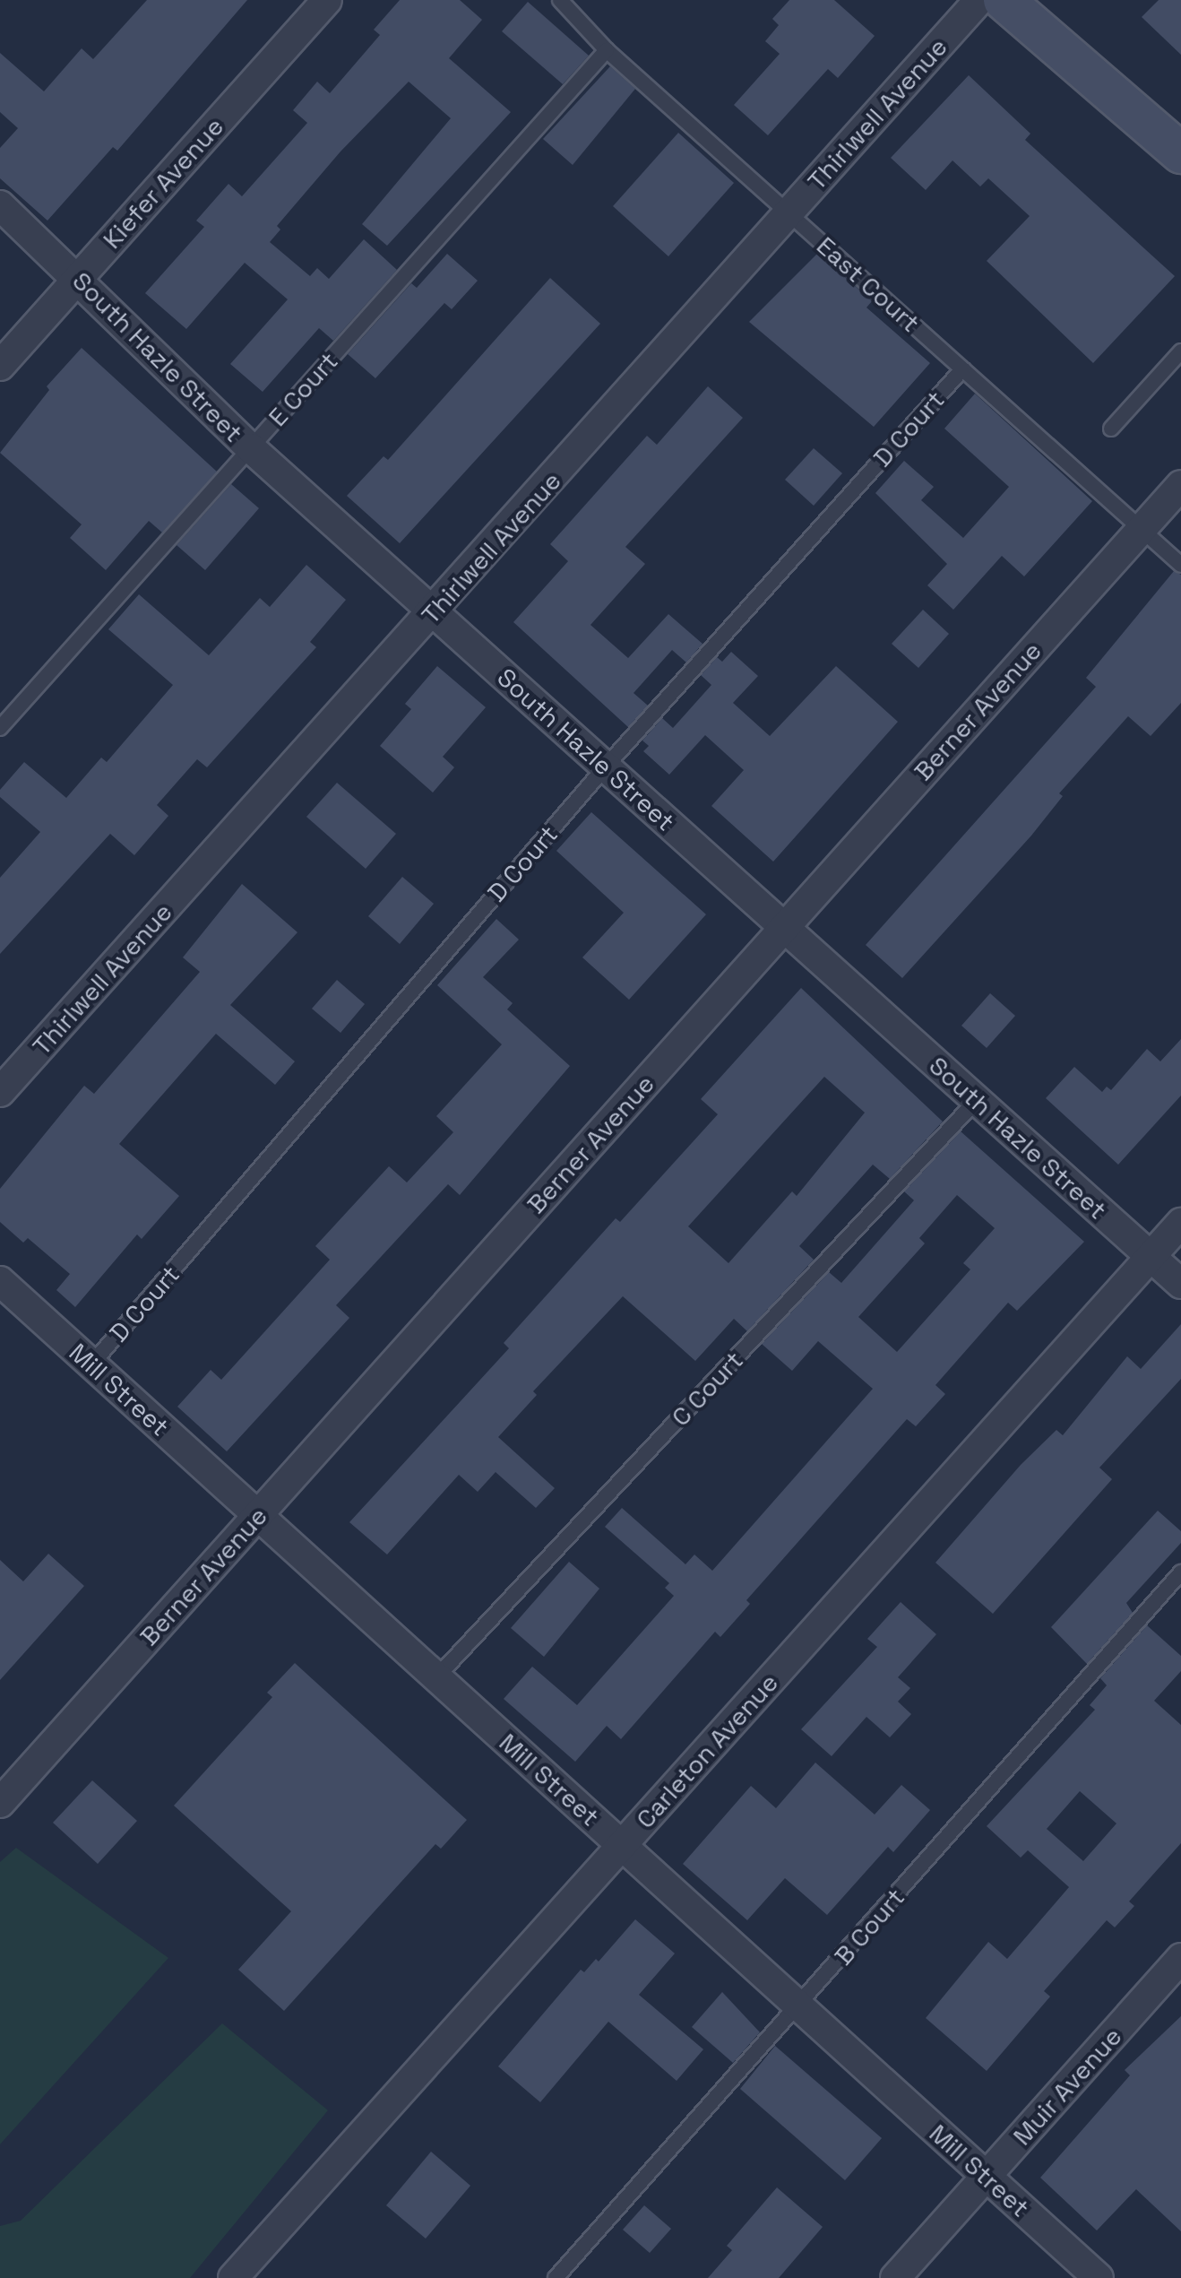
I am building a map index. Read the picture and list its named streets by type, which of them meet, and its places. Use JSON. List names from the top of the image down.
{
  "streets": {
    "street": [
      "Thirlwell Avenue",
      "Kiefer Avenue",
      "South Hazle Street",
      "Berner Avenue",
      "Mill Street",
      "Carleton Avenue",
      "Muir Avenue"
    ],
    "lane": [
      "East Court",
      "E Court",
      "D Court",
      "C Court",
      "B Court"
    ]
  },
  "crossings": [
    ["Thirlwell Avenue", "East Court"],
    ["Thirlwell Avenue", "South Hazle Street"],
    ["Kiefer Avenue", "South Hazle Street"],
    ["East Court", "E Court"],
    ["East Court", "D Court"],
    ["East Court", "Berner Avenue"],
    ["South Hazle Street", "E Court"],
    ["South Hazle Street", "D Court"],
    ["South Hazle Street", "Berner Avenue"],
    ["South Hazle Street", "C Court"],
    ["South Hazle Street", "Carleton Avenue"],
    ["D Court", "Mill Street"],
    ["Berner Avenue", "Mill Street"],
    ["C Court", "Mill Street"],
    ["Mill Street", "Carleton Avenue"],
    ["Mill Street", "B Court"],
    ["Mill Street", "Muir Avenue"]
  ]
}
